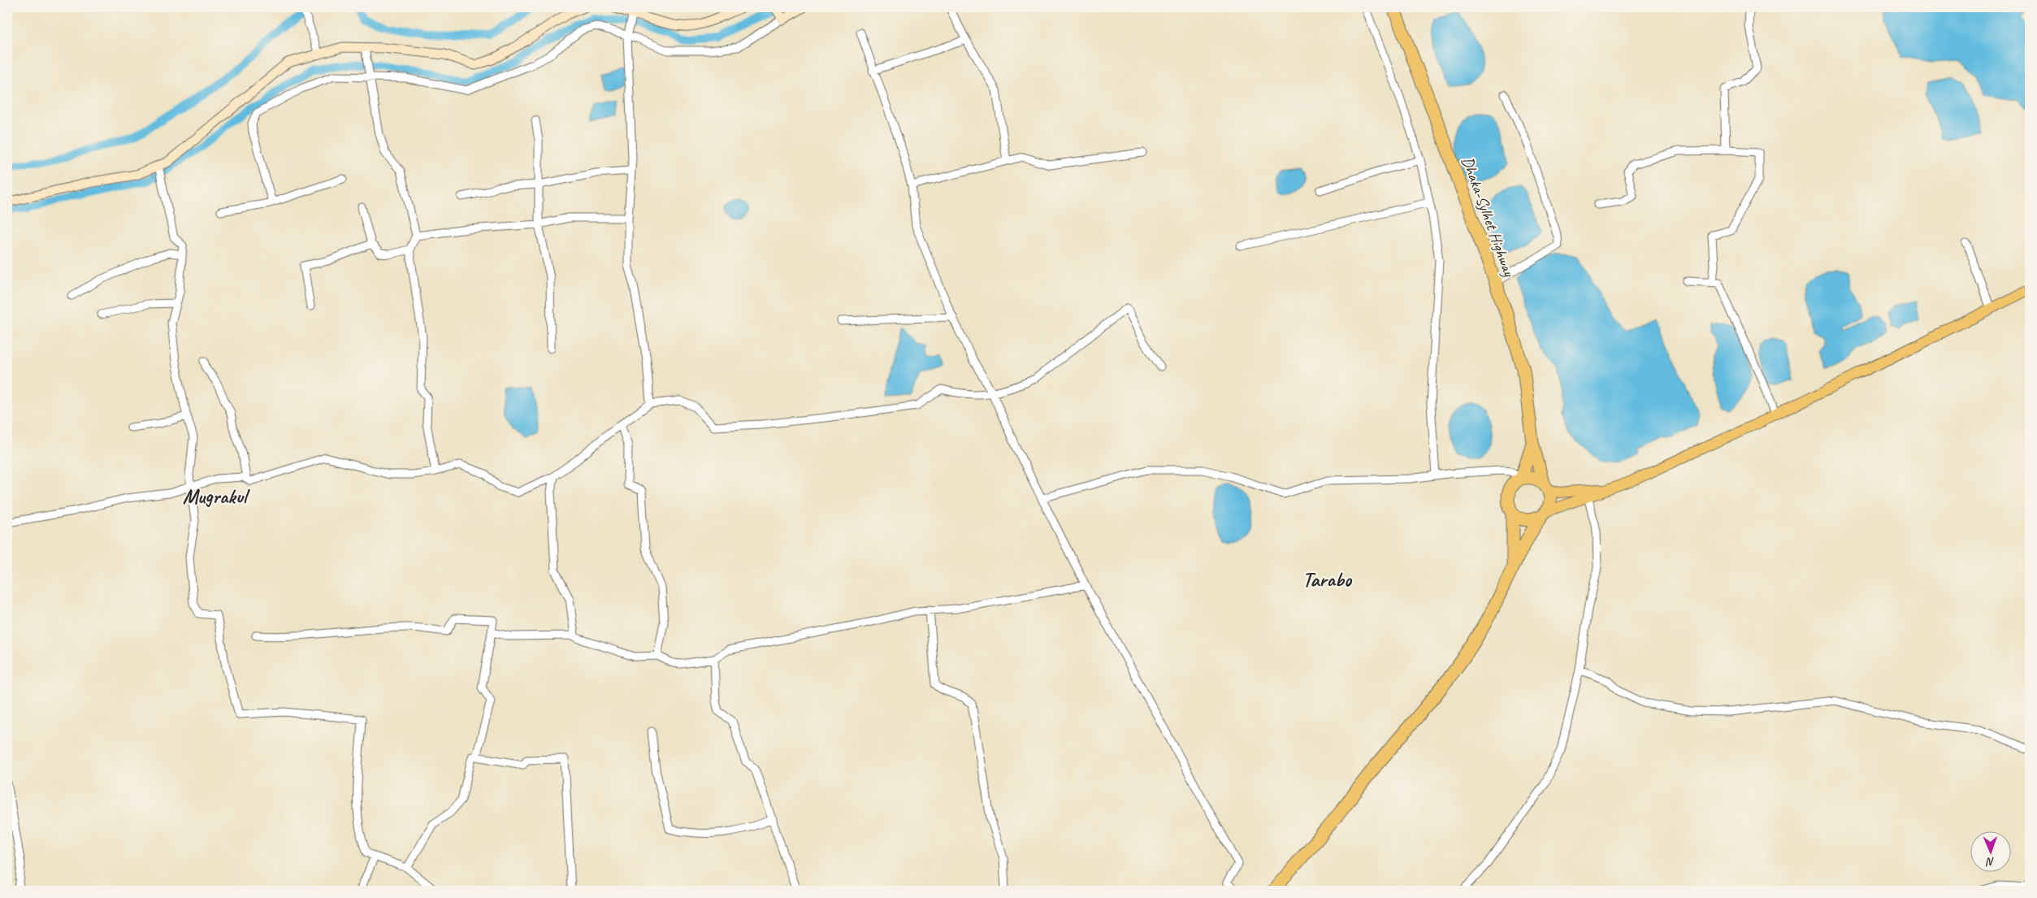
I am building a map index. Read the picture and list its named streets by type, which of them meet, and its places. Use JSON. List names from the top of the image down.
{
  "streets": {
    "highway": ["Dhaka-Sylhet Highway"]
  },
  "districts": ["Mugrakul", "Tarabo"],
  "north": "bottom"
}
